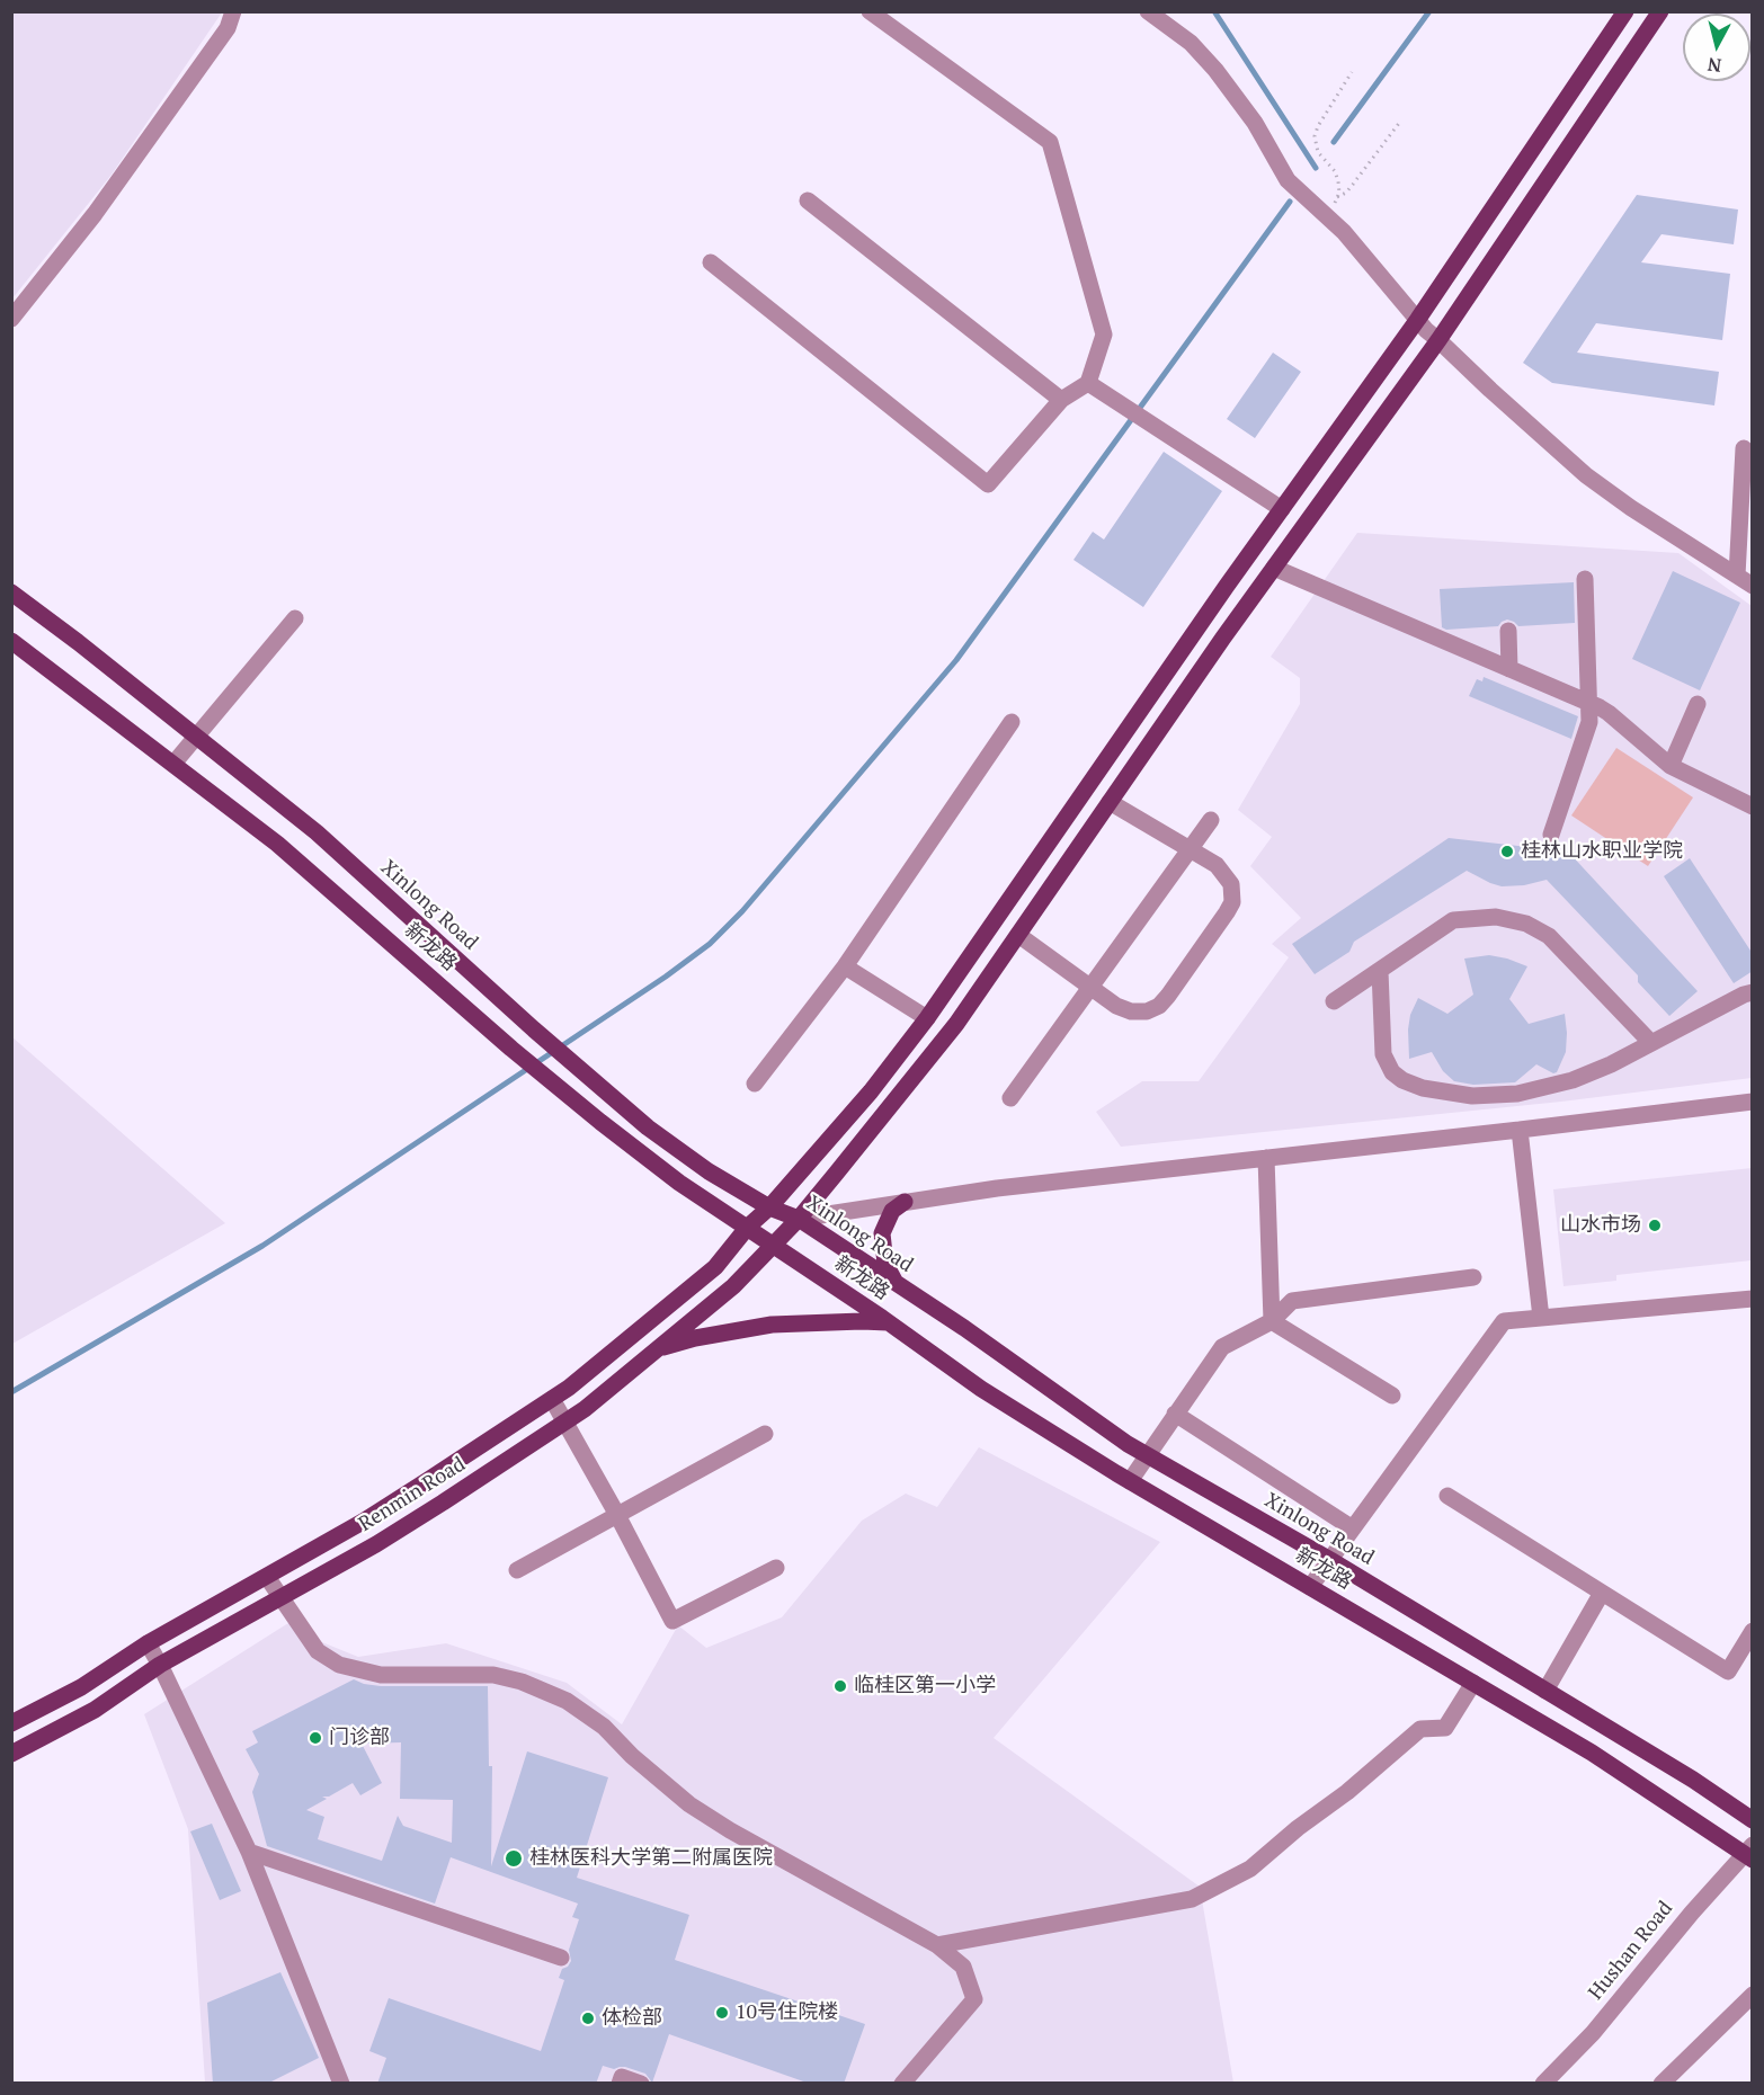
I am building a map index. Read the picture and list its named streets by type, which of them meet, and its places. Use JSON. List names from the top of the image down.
{
  "streets": {
    "main road": ["Xinlong Road", "新龙路", "Renmin Road"],
    "street": ["Hushan Road"]
  },
  "crossings": [
    ["Xinlong Road", "Renmin Road"],
    ["新龙路", "Renmin Road"],
    ["新龙路", "Hushan Road"]
  ],
  "places": [
    "桂林山水职业学院",
    "山水市场",
    "临桂区第一小学",
    "门诊部",
    "桂林医科大学第二附属医院",
    "10号住院楼",
    "体检部"
  ],
  "north": "bottom"
}
